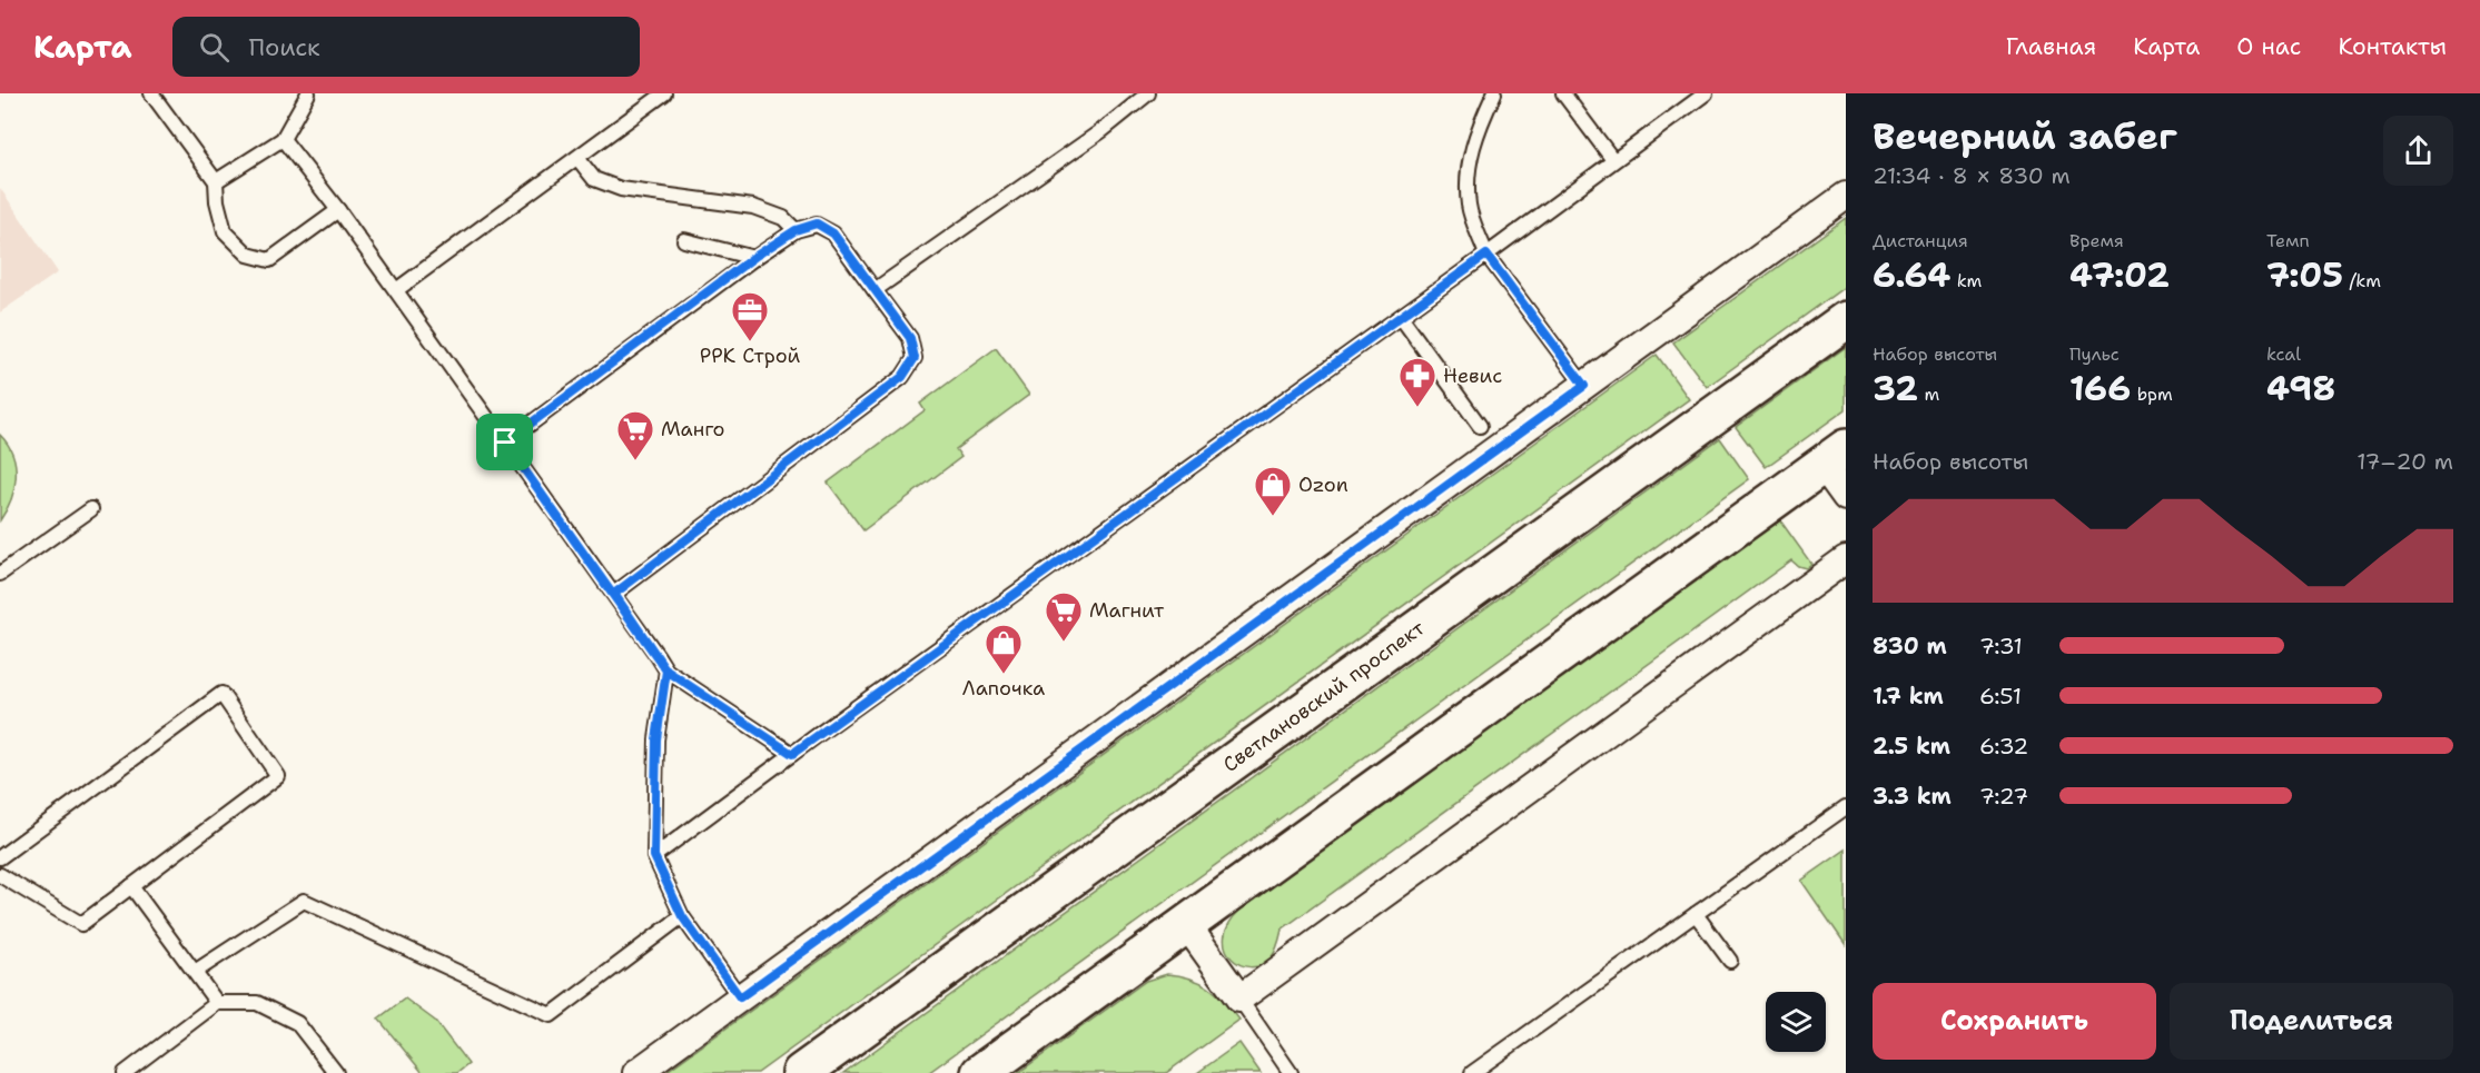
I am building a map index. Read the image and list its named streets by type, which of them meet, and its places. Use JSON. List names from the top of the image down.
{
  "streets": {
    "main road": ["Светлановский проспект"]
  },
  "places": {
    "office": ["РРК Строй"],
    "pharmacy": ["Невис"],
    "supermarket": ["Манго", "Магнит"],
    "shop": ["Ozon", "Лапочка"]
  },
  "page": {
    "header": "Карта",
    "search": "Поиск",
    "nav": [
      "Главная",
      "Карта",
      "О нас",
      "Контакты"
    ],
    "heading": ["Вечерний забег", "21:34 · 8 × 830 m"],
    "stats": [
      ["Дистанция", "6.64 km"],
      ["Время", "47:02"],
      ["Темп", "7:05 /km"],
      ["Набор высоты", "32 m"],
      ["Пульс", "166 bpm"],
      ["kcal", "498"]
    ],
    "chart": ["Набор высоты", "17–20 m"],
    "list": [
      {
        "name": "830 m",
        "note": "7:31"
      },
      {
        "name": "1.7 km",
        "note": "6:51"
      },
      {
        "name": "2.5 km",
        "note": "6:32"
      },
      {
        "name": "3.3 km",
        "note": "7:27"
      }
    ],
    "buttons": ["Сохранить", "Поделиться"]
  }
}
